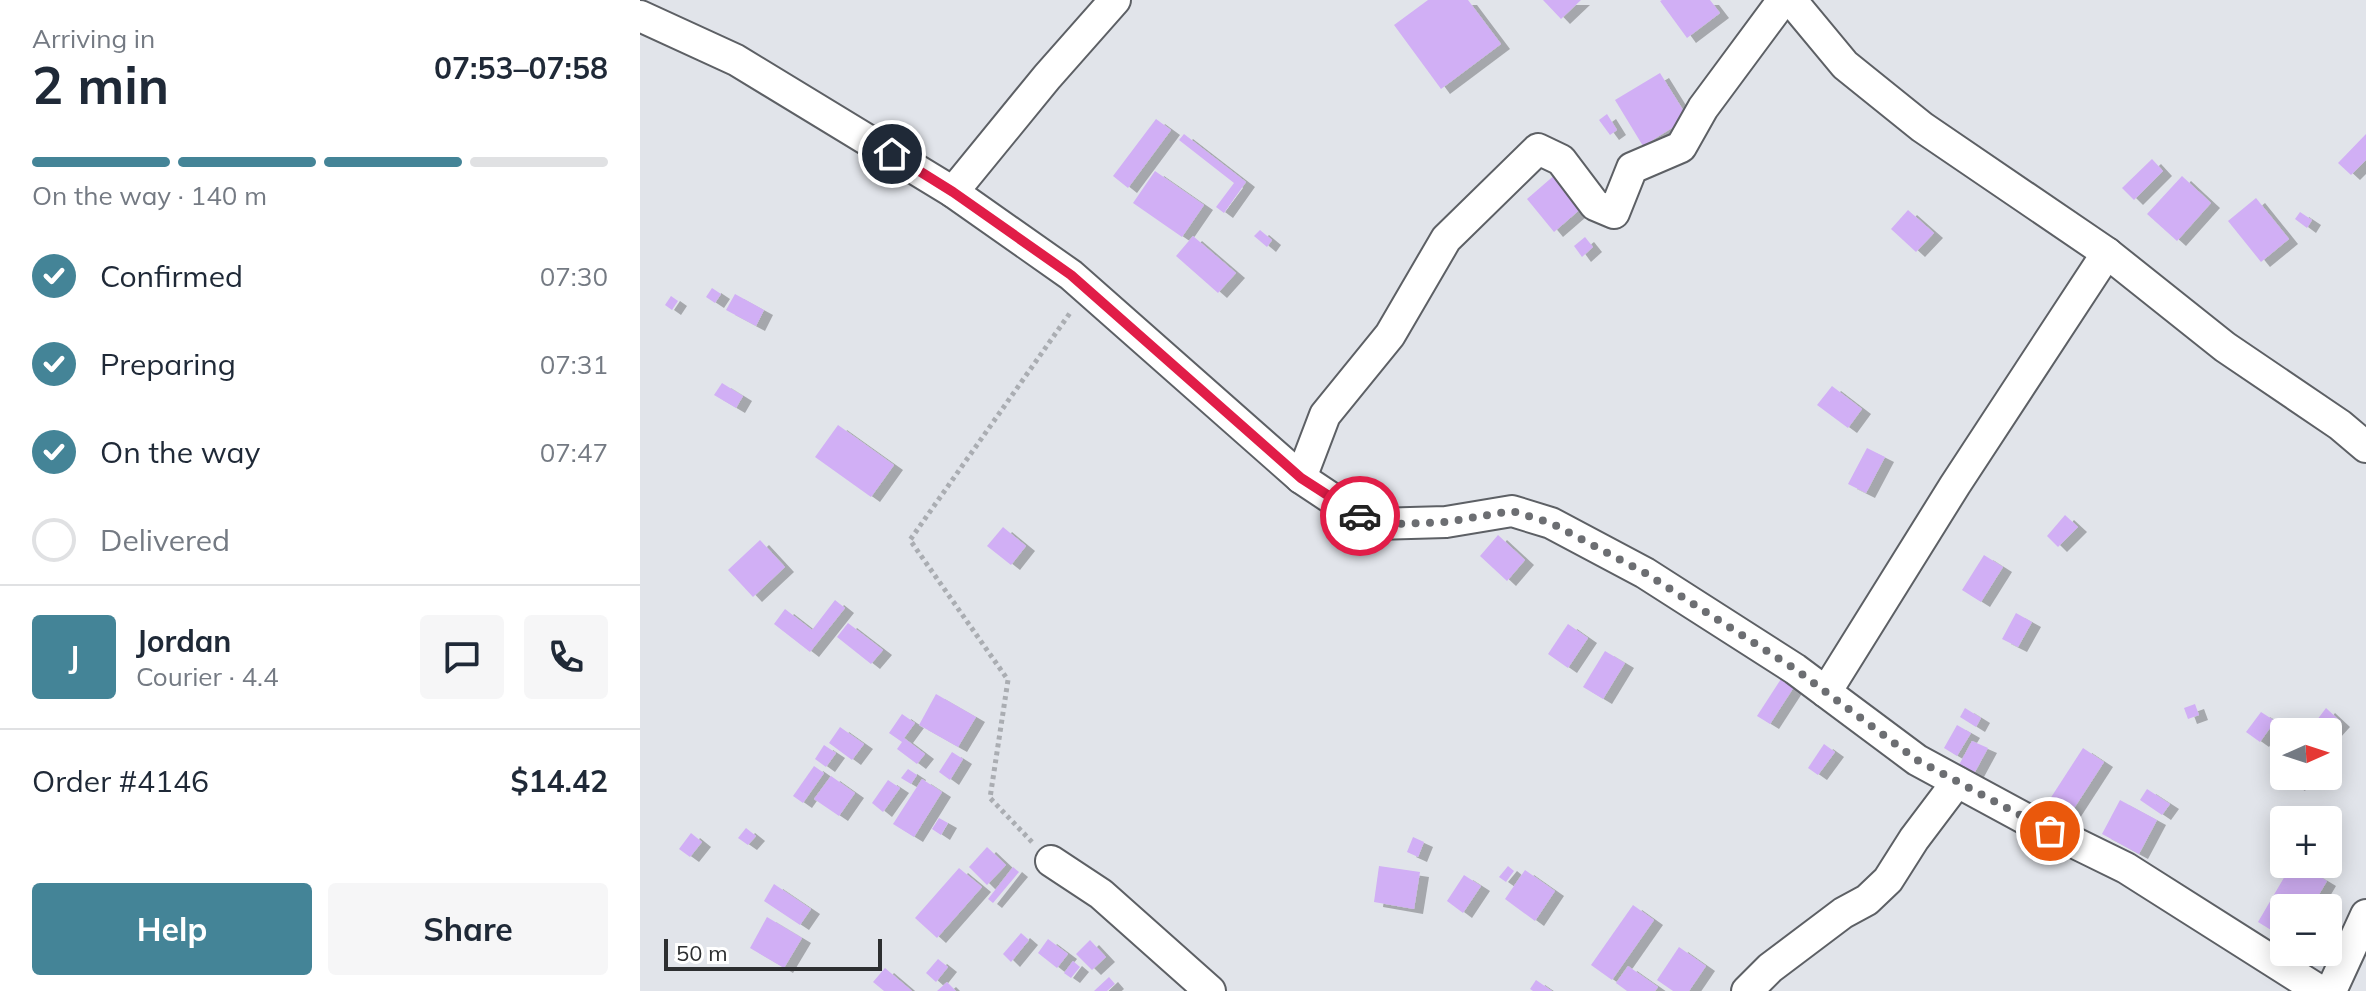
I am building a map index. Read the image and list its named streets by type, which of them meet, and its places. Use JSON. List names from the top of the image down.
{
  "scale_bar": "50 m",
  "north": "right",
  "page": {
    "heading": ["2 min", "Arriving in", "07:53–07:58"],
    "panel": [
      "Jordan",
      "Courier · 4.4",
      "Order #4146",
      "$14.42"
    ],
    "bar": "On the way · 140 m",
    "list": [
      ["Confirmed", "07:30"],
      ["Preparing", "07:31"],
      ["On the way", "07:47"],
      "Delivered"
    ],
    "round": "J",
    "map_buttons": ["+", "−"],
    "buttons": ["Help", "Share"],
    "scale": "50 m"
  }
}
